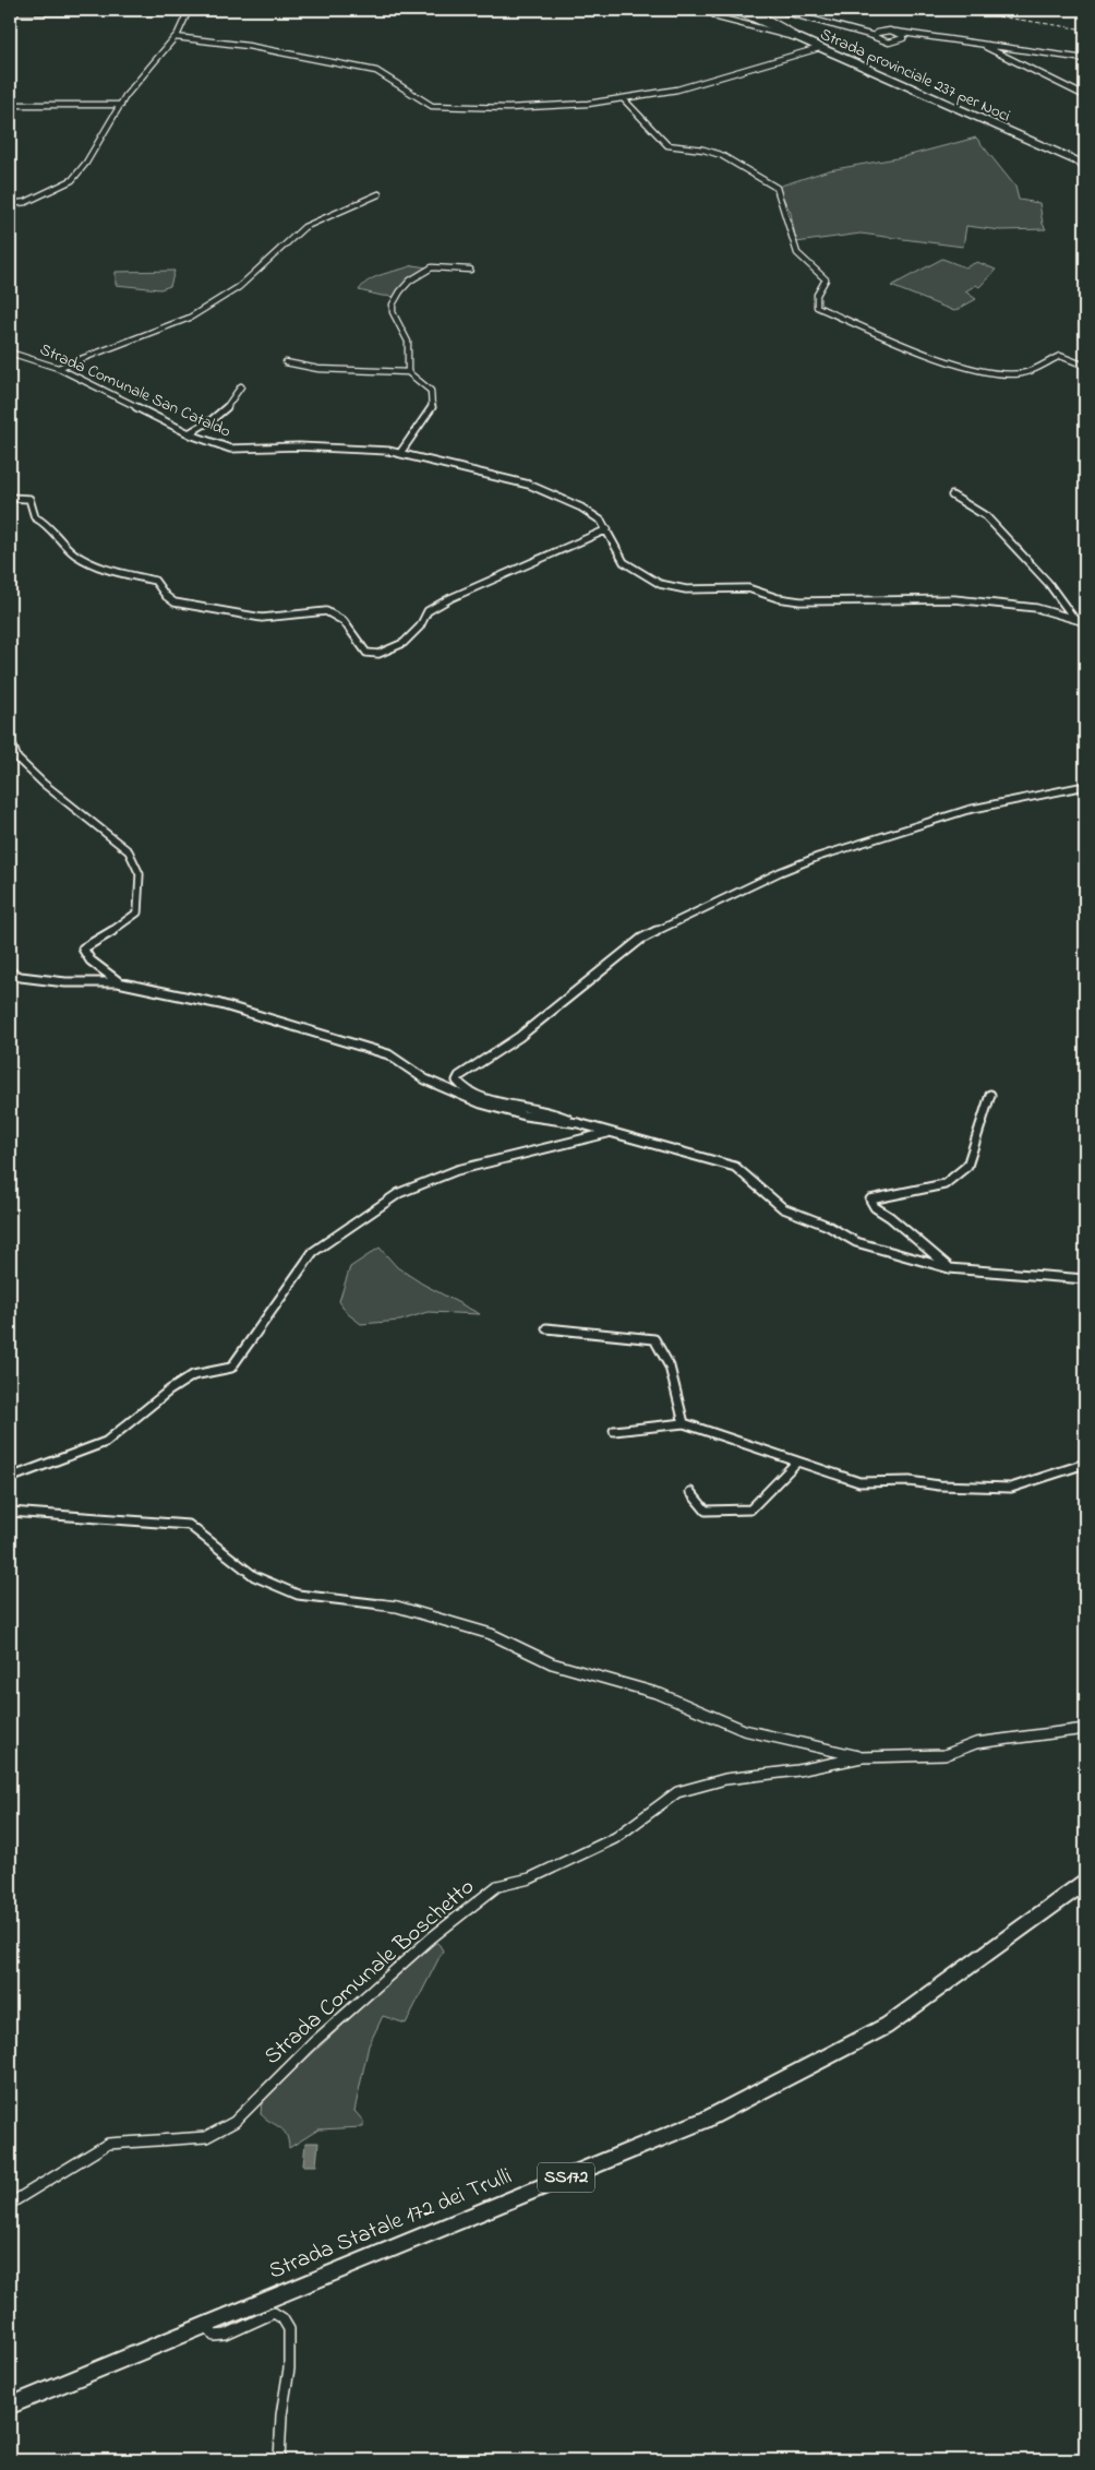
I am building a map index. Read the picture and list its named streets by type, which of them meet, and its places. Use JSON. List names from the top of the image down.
{
  "streets": {
    "main road": ["Strada provinciale 237 per Noci", "SS172", "Strada Statale 172 dei Trulli"],
    "street": ["Strada Comunale San Cataldo", "Strada Comunale Boschetto"]
  }
}
